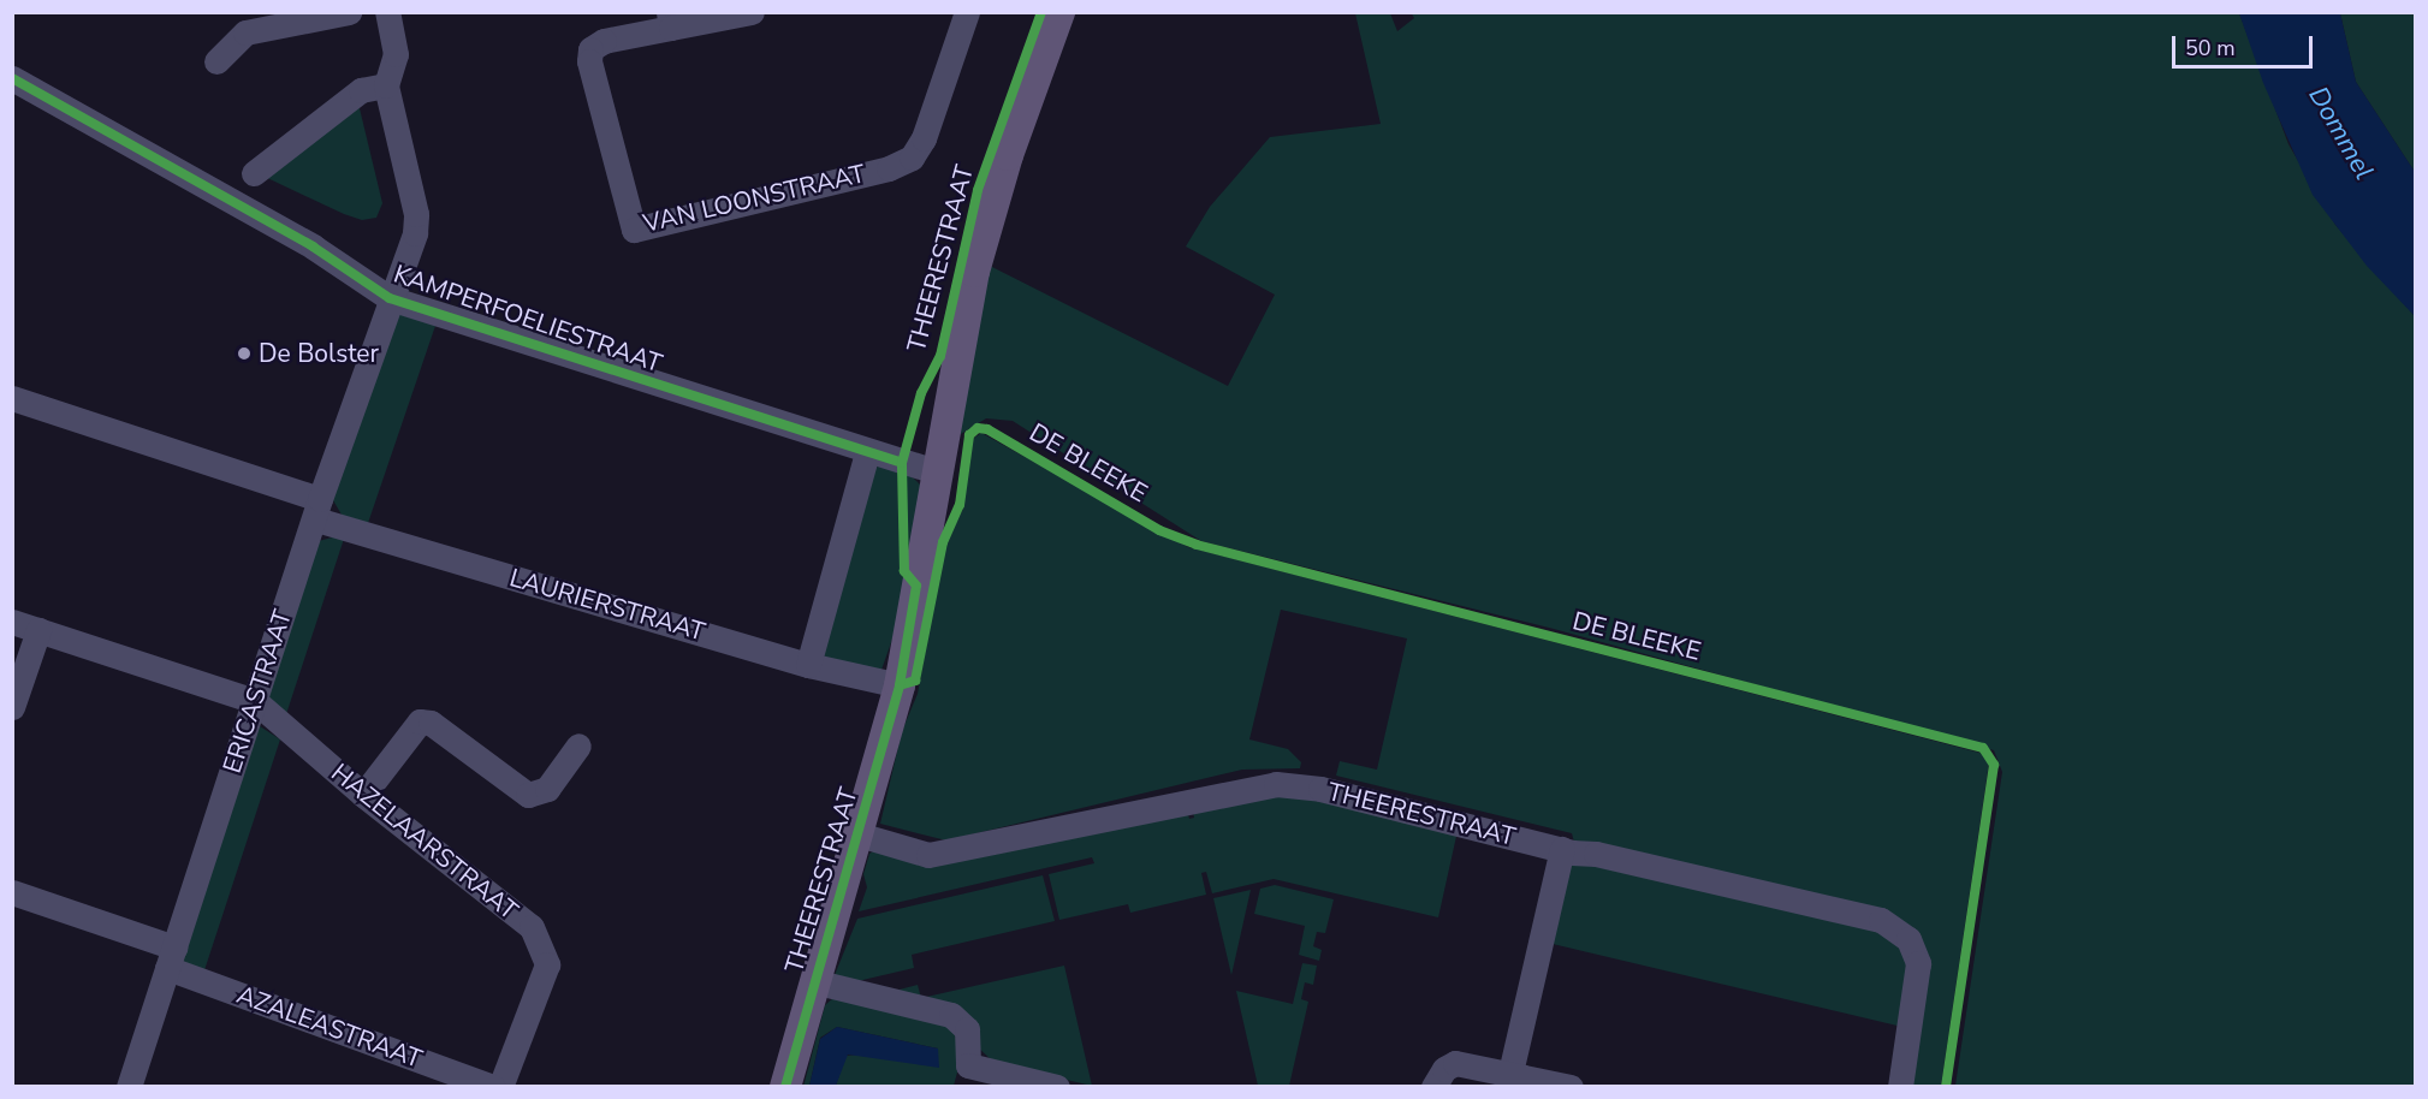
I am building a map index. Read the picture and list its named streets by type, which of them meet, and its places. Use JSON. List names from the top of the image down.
{
  "streets": {
    "main road": ["THEERESTRAAT"],
    "street": [
      "VAN LOONSTRAAT",
      "KAMPERFOELIESTRAAT",
      "LAURIERSTRAAT",
      "ERICASTRAAT",
      "HAZELAARSTRAAT",
      "AZALEASTRAAT"
    ],
    "cycle path": ["DE BLEEKE"]
  },
  "crossings": [
    ["THEERESTRAAT", "KAMPERFOELIESTRAAT"],
    ["THEERESTRAAT", "LAURIERSTRAAT"],
    ["KAMPERFOELIESTRAAT", "ERICASTRAAT"],
    ["LAURIERSTRAAT", "ERICASTRAAT"],
    ["ERICASTRAAT", "HAZELAARSTRAAT"],
    ["ERICASTRAAT", "AZALEASTRAAT"]
  ],
  "water": ["Dommel"],
  "places": ["De Bolster"],
  "scale_bar": "50 m"
}
